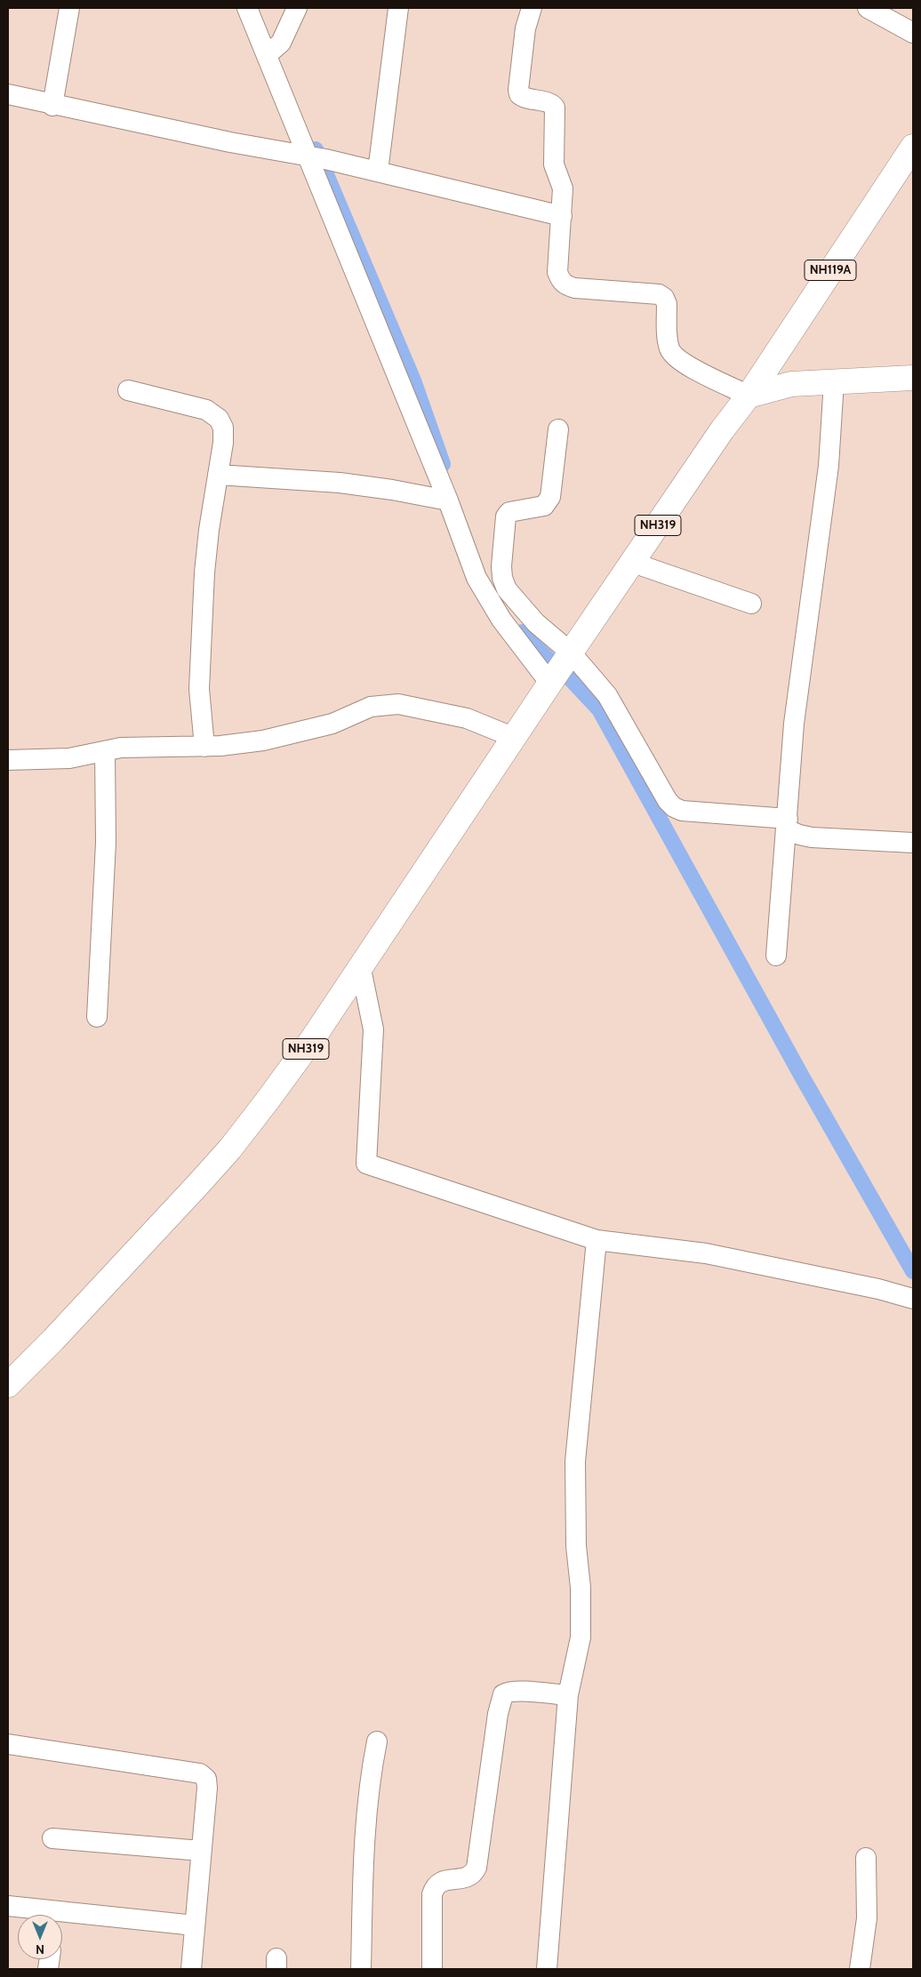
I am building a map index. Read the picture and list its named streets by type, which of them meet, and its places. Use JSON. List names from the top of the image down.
{
  "streets": {
    "highway": ["NH119A", "NH319"]
  },
  "crossings": [
    ["NH119A", "NH319"]
  ],
  "north": "bottom"
}
